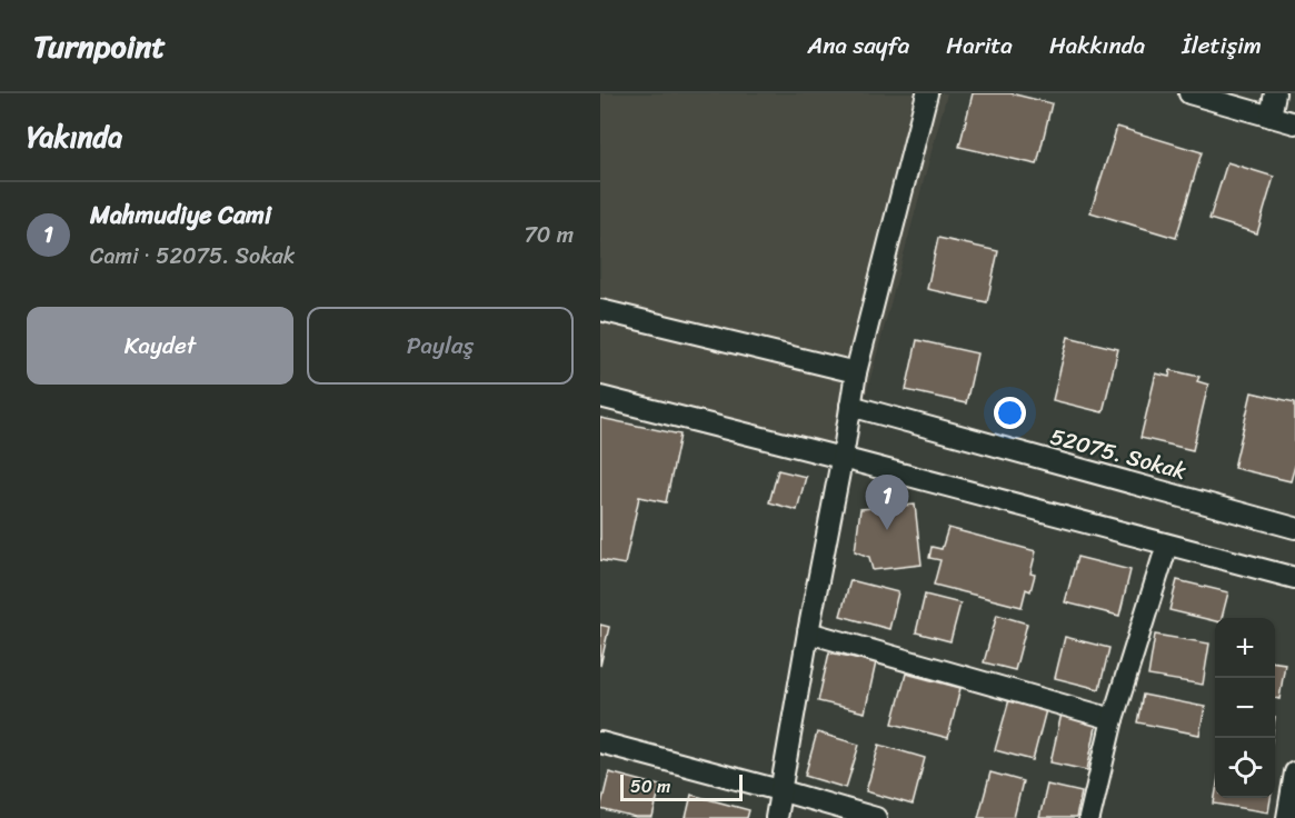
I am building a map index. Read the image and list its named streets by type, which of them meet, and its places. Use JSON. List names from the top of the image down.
{
  "streets": {
    "street": ["52075. Sokak"]
  },
  "scale_bar": "50 m",
  "page": {
    "header": "Turnpoint",
    "nav": [
      "Ana sayfa",
      "Harita",
      "Hakkında",
      "İletişim"
    ],
    "heading": "Yakında",
    "list": [
      {
        "mark": "1",
        "name": "Mahmudiye Cami",
        "note": "Cami · 52075. Sokak",
        "value": "70 m"
      }
    ],
    "buttons": ["Kaydet", "Paylaş"],
    "pins": "1",
    "map_buttons": ["+", "−"],
    "scale": "50 m"
  }
}
